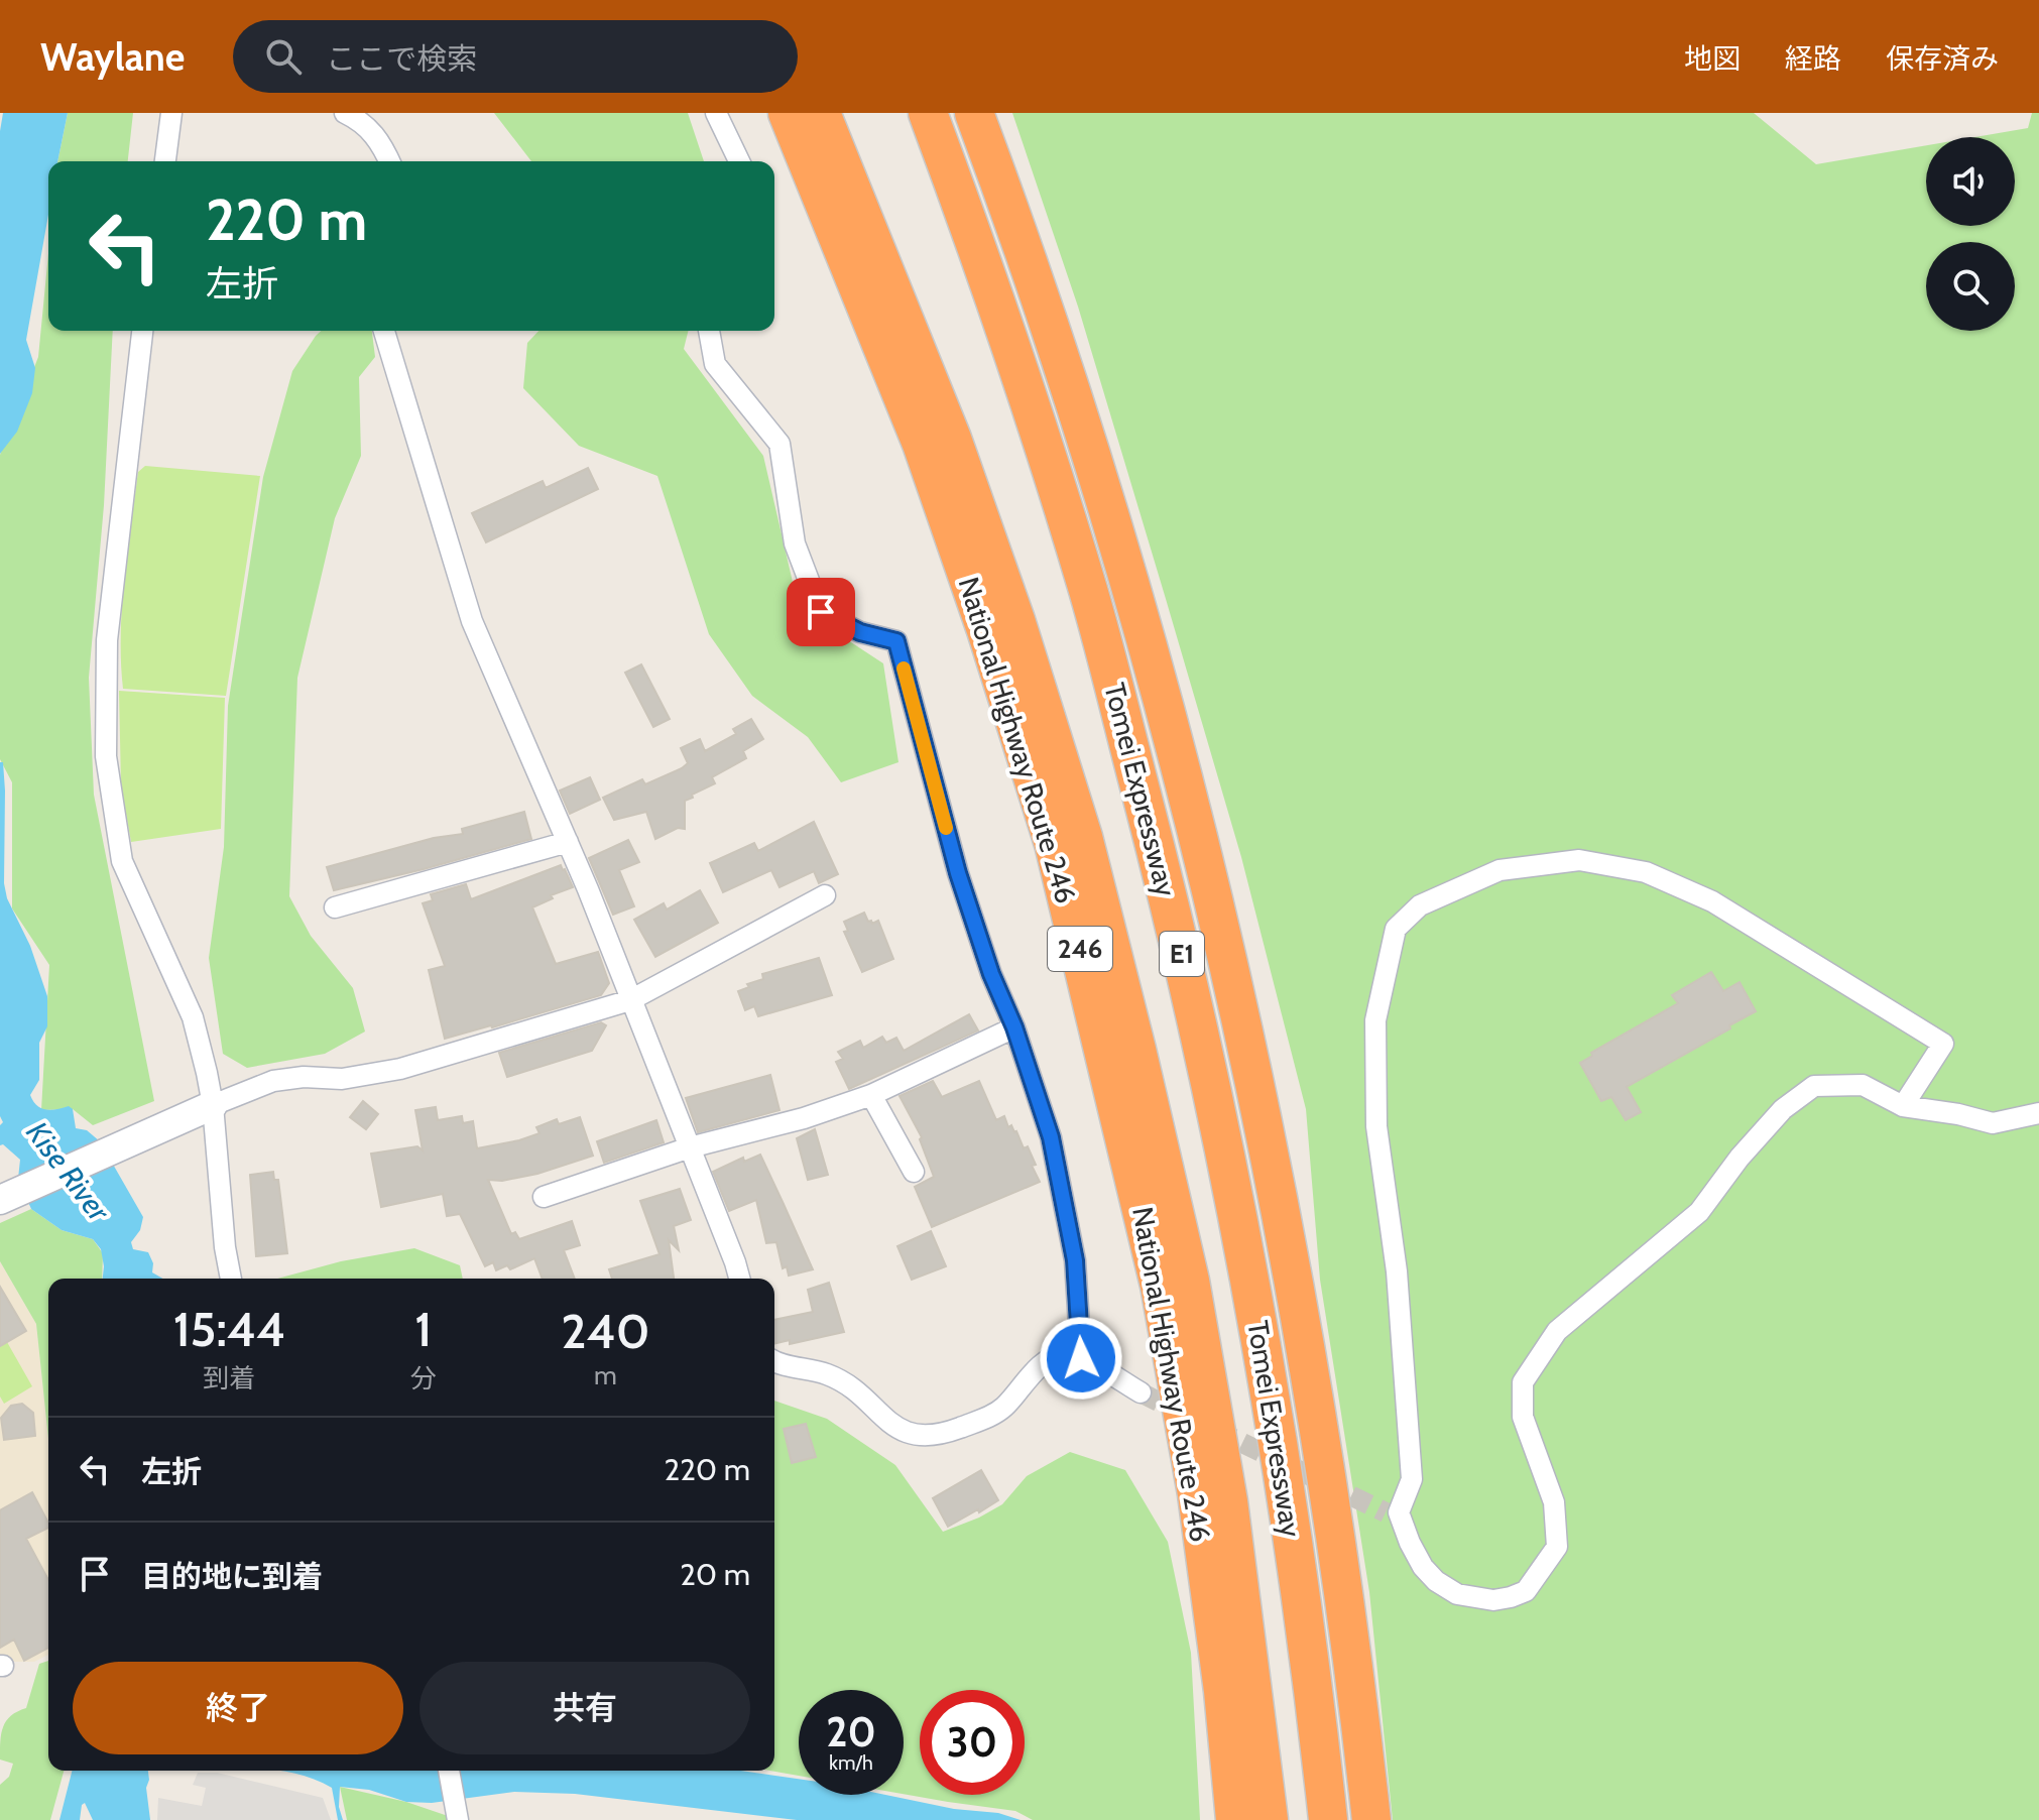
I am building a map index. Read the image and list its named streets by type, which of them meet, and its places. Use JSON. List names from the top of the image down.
{
  "streets": {
    "highway": [
      "National Highway Route 246",
      "Tomei Expressway",
      "246",
      "E1"
    ]
  },
  "water": ["Kise River"],
  "page": {
    "header": "Waylane",
    "search": "ここで検索",
    "nav": ["地図", "経路", "保存済み"],
    "turn": ["220 m", "左折"],
    "eta": [
      "15:44",
      "到着",
      "1",
      "分",
      "240",
      "m"
    ],
    "list": [
      {
        "name": "左折",
        "value": "220 m"
      },
      {
        "name": "目的地に到着",
        "value": "20 m"
      }
    ],
    "buttons": ["終了", "共有"],
    "speed": "20 km/h",
    "limit": "30"
  }
}
